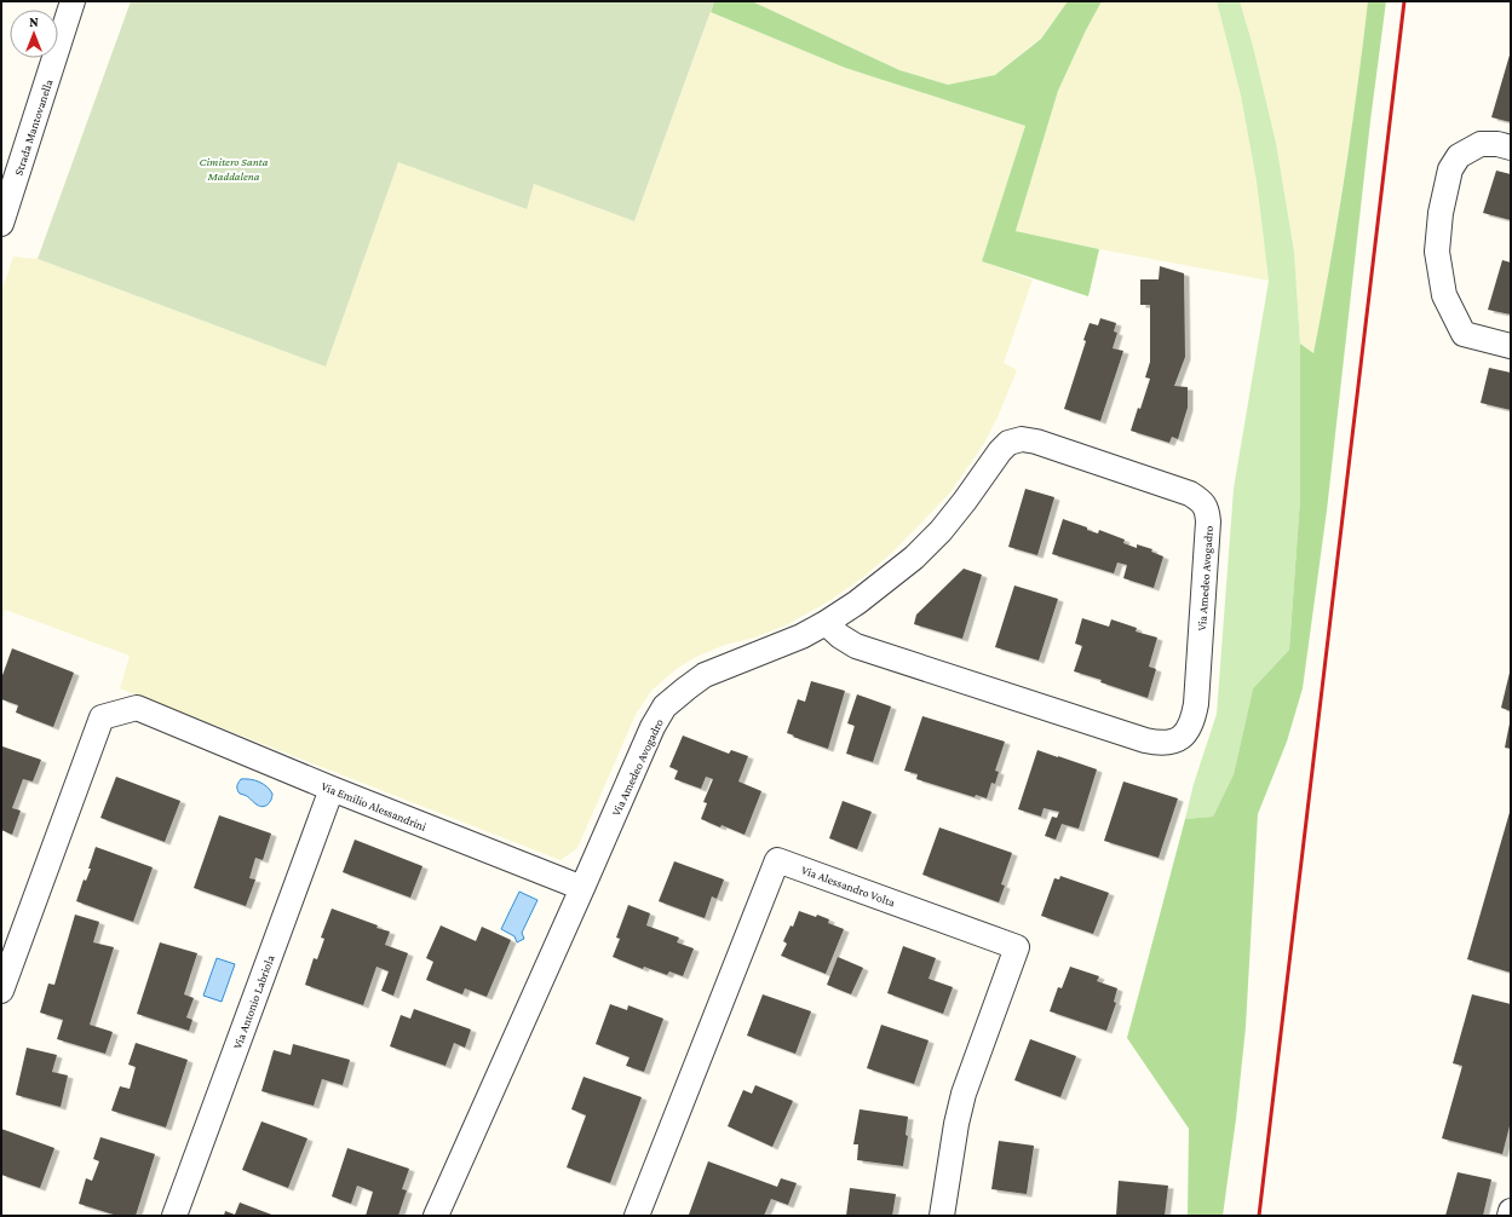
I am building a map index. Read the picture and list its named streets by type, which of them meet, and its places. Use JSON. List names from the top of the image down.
{
  "streets": {
    "street": [
      "Strada Mantovanella",
      "Via Amedeo Avogadro",
      "Via Emilio Alessandrini",
      "Via Alessandro Volta",
      "Via Antonio Labriola"
    ]
  },
  "crossings": [
    ["Via Amedeo Avogadro", "Via Emilio Alessandrini"],
    ["Via Emilio Alessandrini", "Via Antonio Labriola"]
  ],
  "parks": ["Cimitero Santa Maddalena"],
  "north": "top"
}
